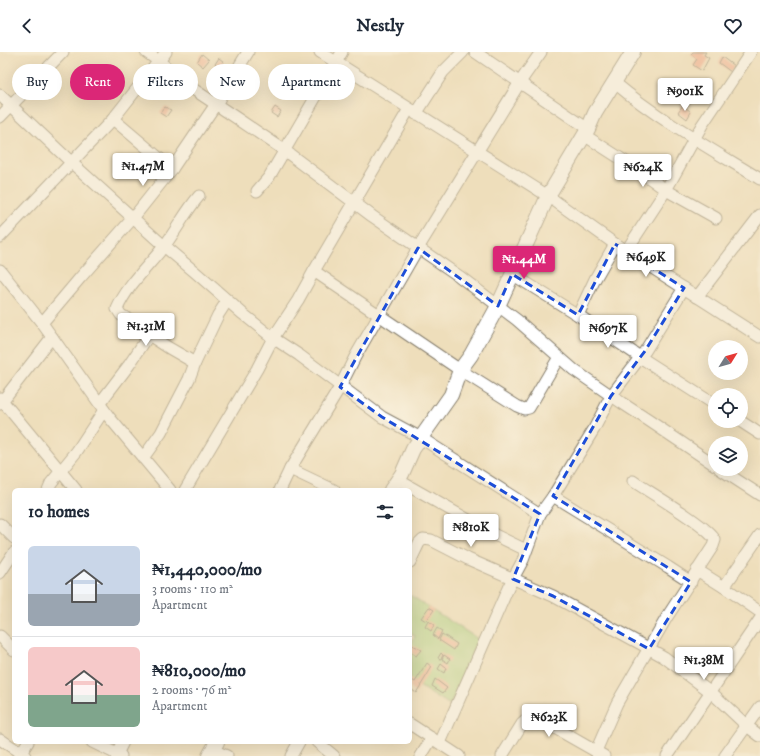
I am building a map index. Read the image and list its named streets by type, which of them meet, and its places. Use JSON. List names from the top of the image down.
{
  "north": "top right",
  "page": {
    "header": "Nestly",
    "chip": [
      "Buy",
      "Rent",
      "Filters",
      "New",
      "Apartment"
    ],
    "price": [
      "₦901K",
      "₦1.47M",
      "₦624K",
      "₦649K",
      "₦1.44M",
      "₦1.31M",
      "₦697K",
      "₦810K",
      "₦1.38M",
      "₦623K"
    ],
    "heading": "10 homes",
    "list": [
      {
        "name": "₦1,440,000/mo",
        "note": "3 rooms · 110 m² · Apartment"
      },
      {
        "name": "₦810,000/mo",
        "note": "2 rooms · 76 m² · Apartment"
      }
    ]
  }
}
